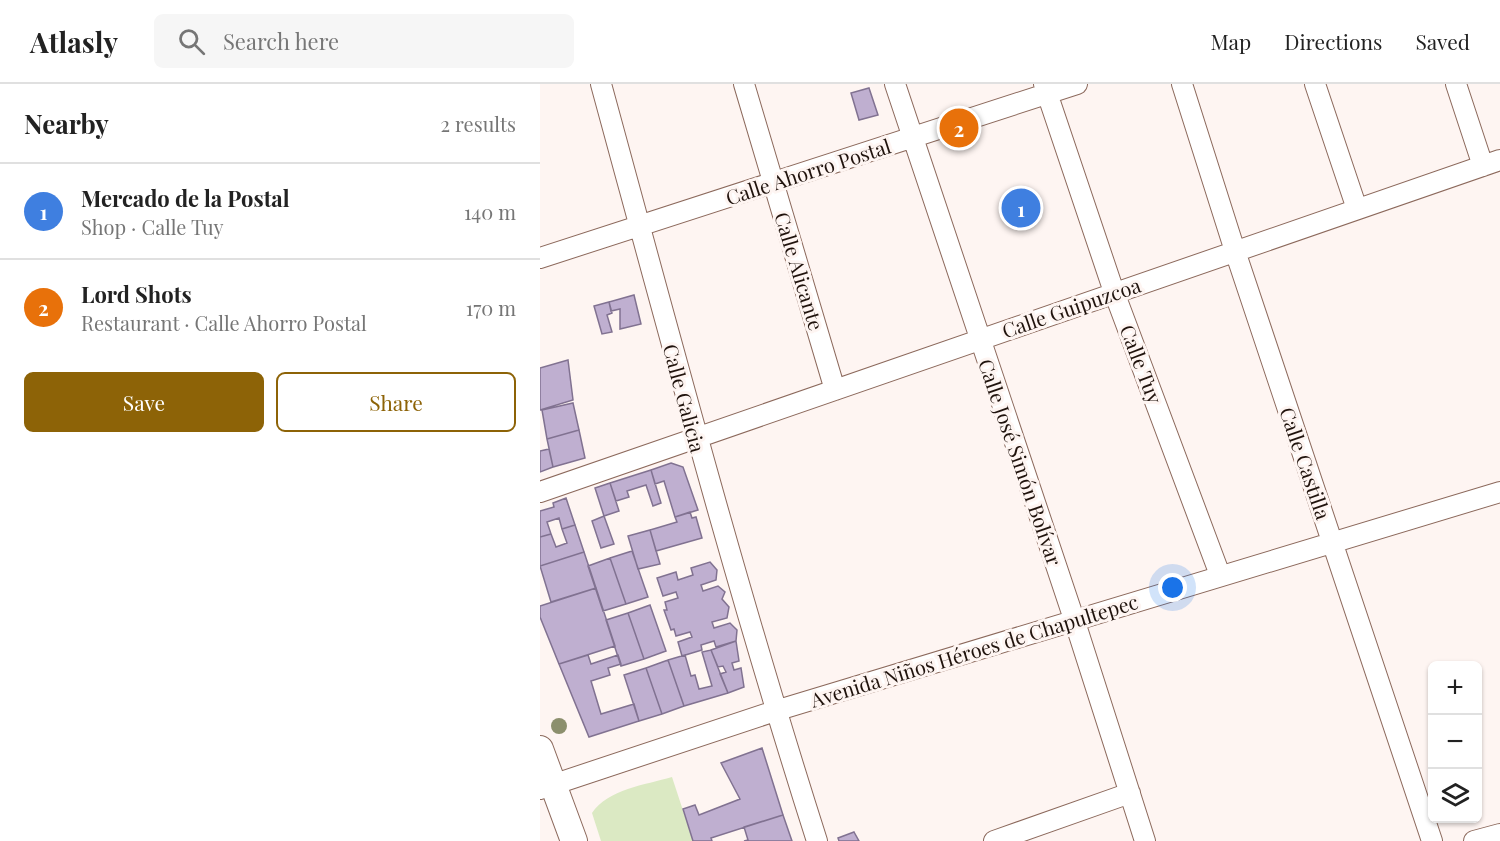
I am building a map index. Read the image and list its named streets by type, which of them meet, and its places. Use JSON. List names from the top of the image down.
{
  "streets": {
    "street": [
      "Calle Ahorro Postal",
      "Calle Alicante",
      "Calle Guipuzcoa",
      "Calle Tuy",
      "Calle Galicia",
      "Calle José Simón Bolívar",
      "Calle Castilla",
      "Avenida Niños Héroes de Chapultepec"
    ]
  },
  "crossings": [
    ["Calle Ahorro Postal", "Calle Alicante"],
    ["Calle Ahorro Postal", "Calle Tuy"],
    ["Calle Ahorro Postal", "Calle Galicia"],
    ["Calle Ahorro Postal", "Calle José Simón Bolívar"],
    ["Calle Alicante", "Calle Guipuzcoa"],
    ["Calle Guipuzcoa", "Calle Tuy"],
    ["Calle Guipuzcoa", "Calle Galicia"],
    ["Calle Guipuzcoa", "Calle José Simón Bolívar"],
    ["Calle Guipuzcoa", "Calle Castilla"],
    ["Calle Tuy", "Avenida Niños Héroes de Chapultepec"],
    ["Calle Galicia", "Avenida Niños Héroes de Chapultepec"],
    ["Calle José Simón Bolívar", "Avenida Niños Héroes de Chapultepec"],
    ["Calle Castilla", "Avenida Niños Héroes de Chapultepec"]
  ],
  "page": {
    "header": "Atlasly",
    "search": "Search here",
    "nav": ["Map", "Directions", "Saved"],
    "heading": ["Nearby", "2 results"],
    "pins": ["2", "1"],
    "list": [
      {
        "mark": "1",
        "name": "Mercado de la Postal",
        "note": "Shop · Calle Tuy",
        "value": "140 m"
      },
      {
        "mark": "2",
        "name": "Lord Shots",
        "note": "Restaurant · Calle Ahorro Postal",
        "value": "170 m"
      }
    ],
    "buttons": ["Save", "Share"],
    "map_buttons": ["+", "−"]
  }
}
